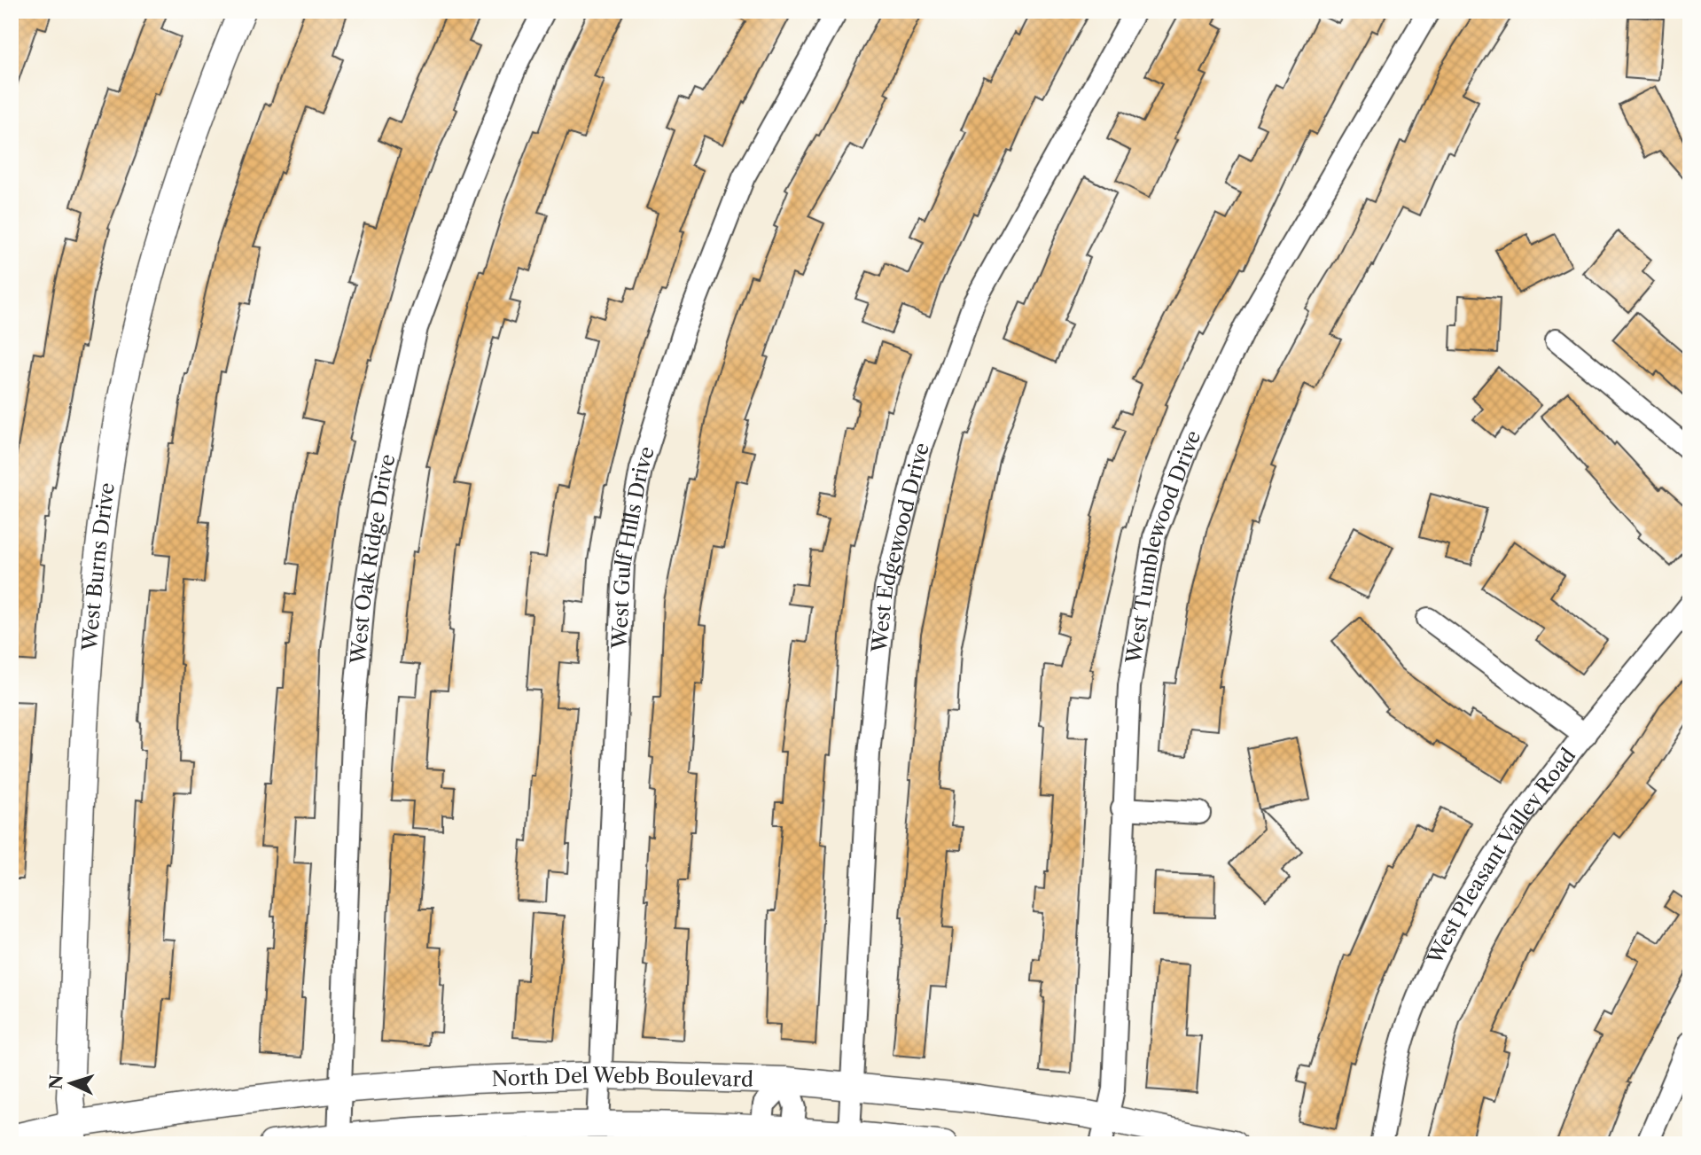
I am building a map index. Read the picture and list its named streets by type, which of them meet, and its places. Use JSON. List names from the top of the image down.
{
  "streets": {
    "street": [
      "West Edgewood Drive",
      "West Gulf Hills Drive",
      "West Tumblewood Drive",
      "West Oak Ridge Drive",
      "West Burns Drive",
      "West Pleasant Valley Road",
      "North Del Webb Boulevard"
    ]
  },
  "crossings": [
    ["West Edgewood Drive", "North Del Webb Boulevard"],
    ["West Gulf Hills Drive", "North Del Webb Boulevard"],
    ["West Tumblewood Drive", "North Del Webb Boulevard"],
    ["West Oak Ridge Drive", "North Del Webb Boulevard"],
    ["West Burns Drive", "North Del Webb Boulevard"]
  ],
  "north": "left"
}
